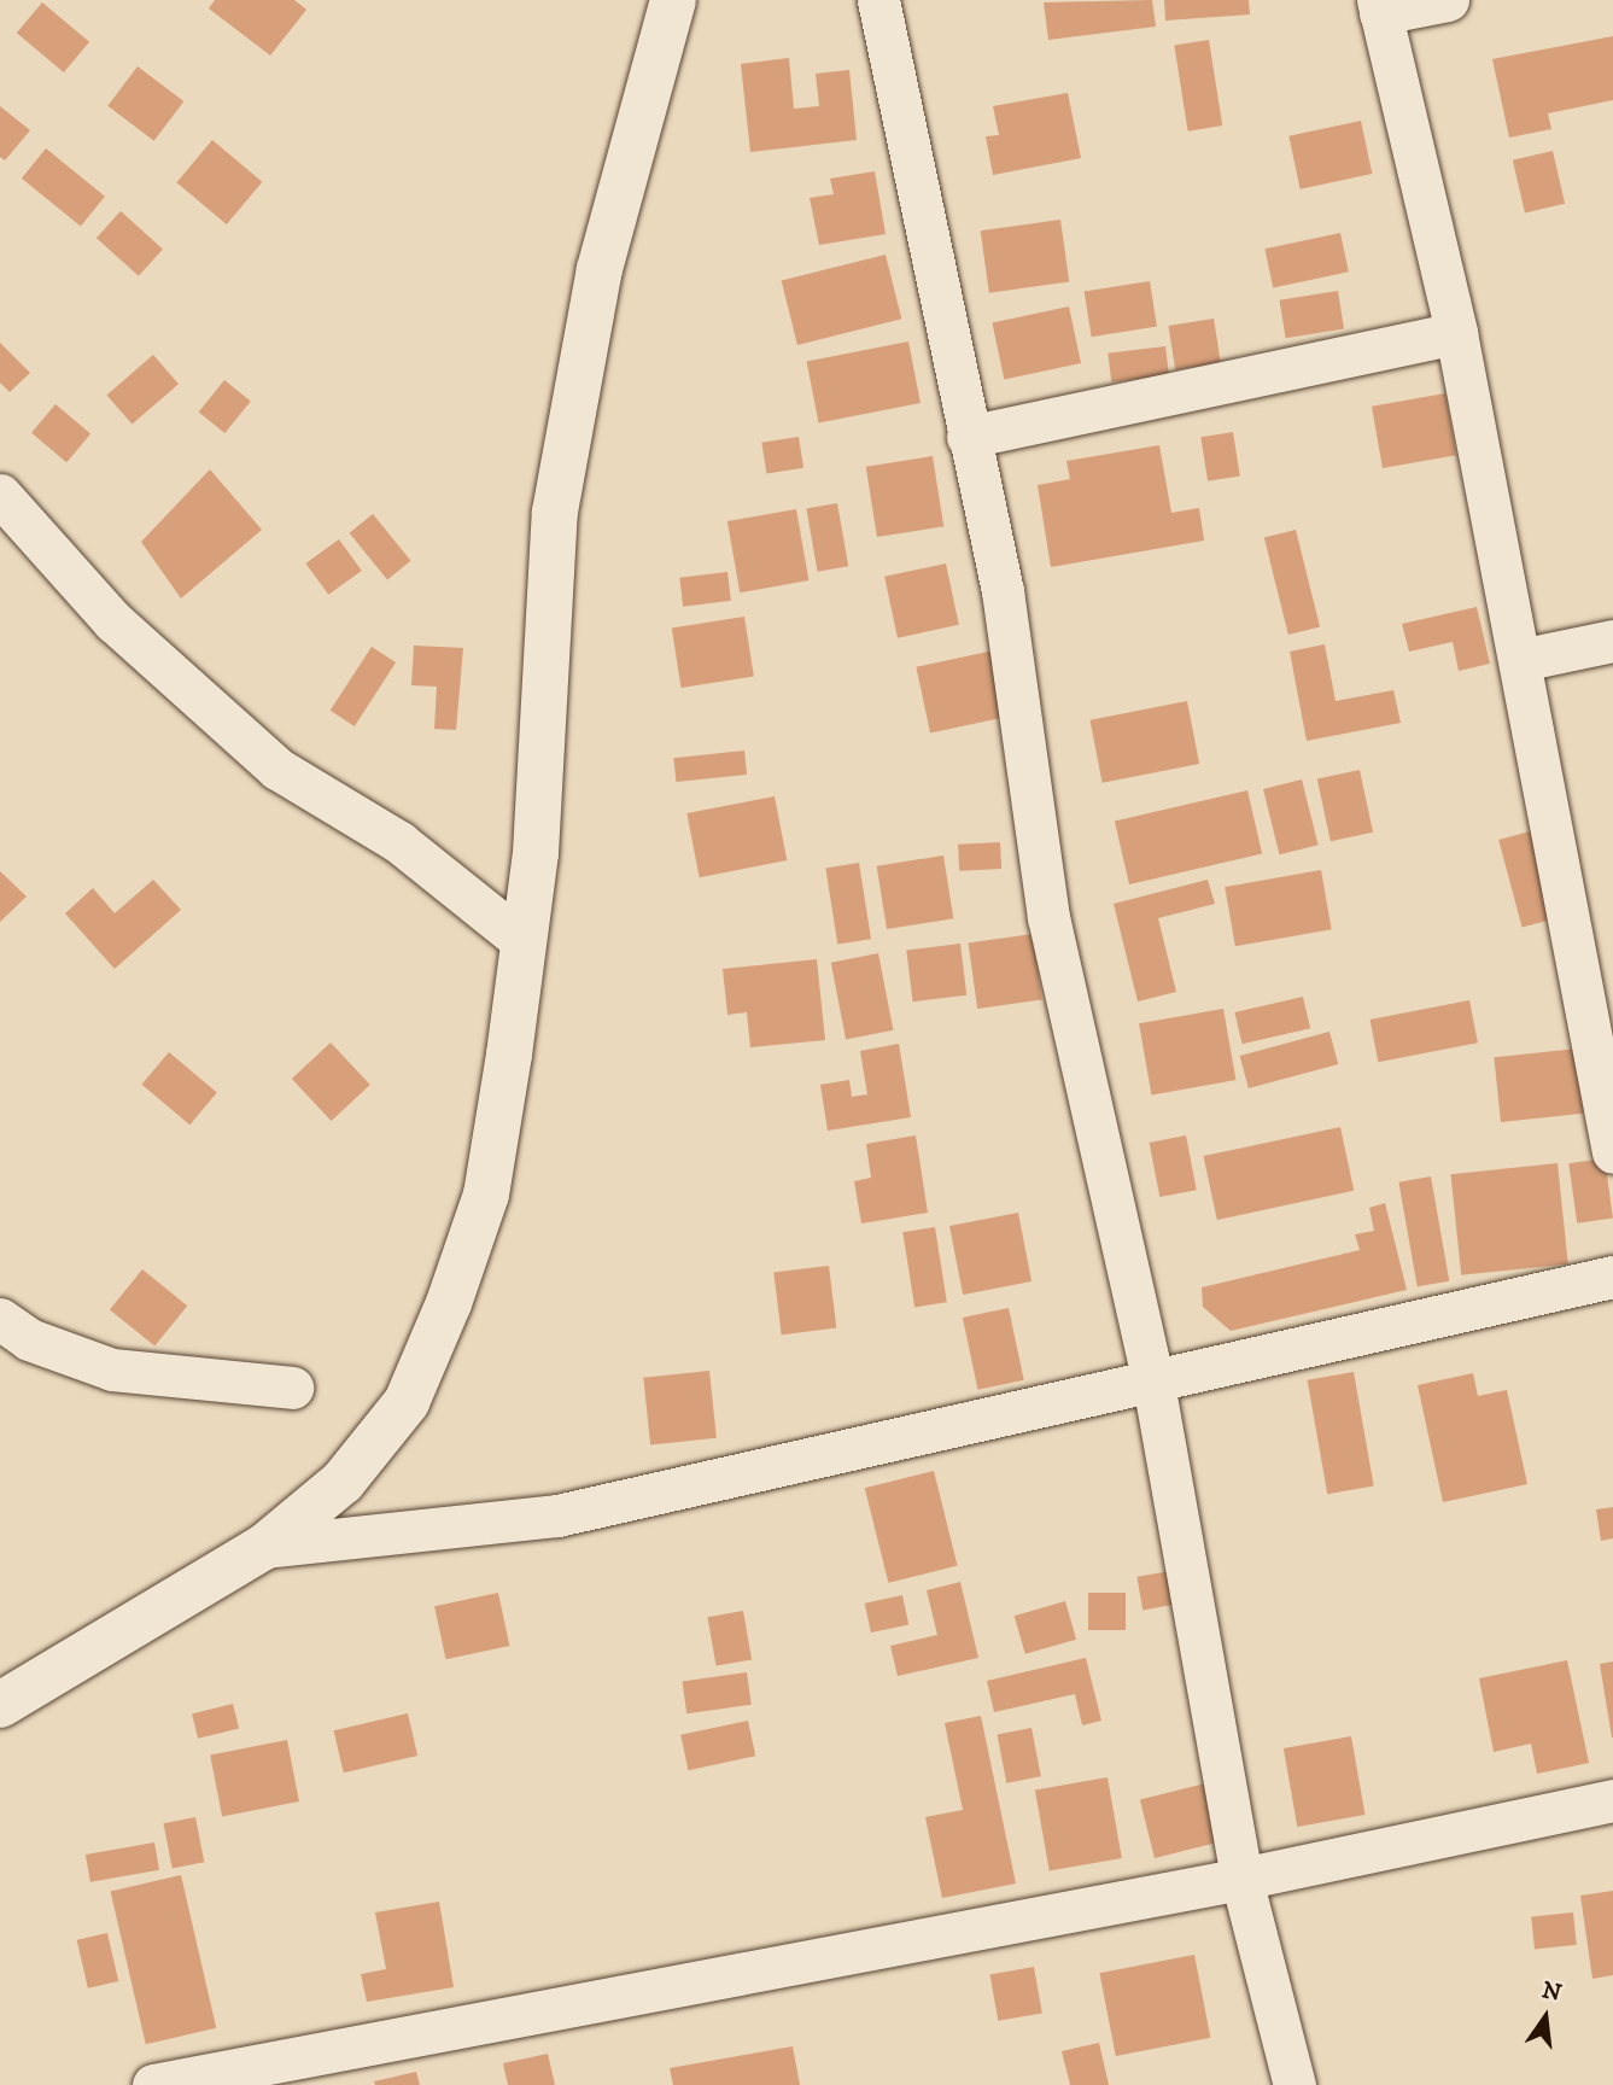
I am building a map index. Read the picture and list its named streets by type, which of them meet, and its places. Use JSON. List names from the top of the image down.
{
  "north": "top"
}
